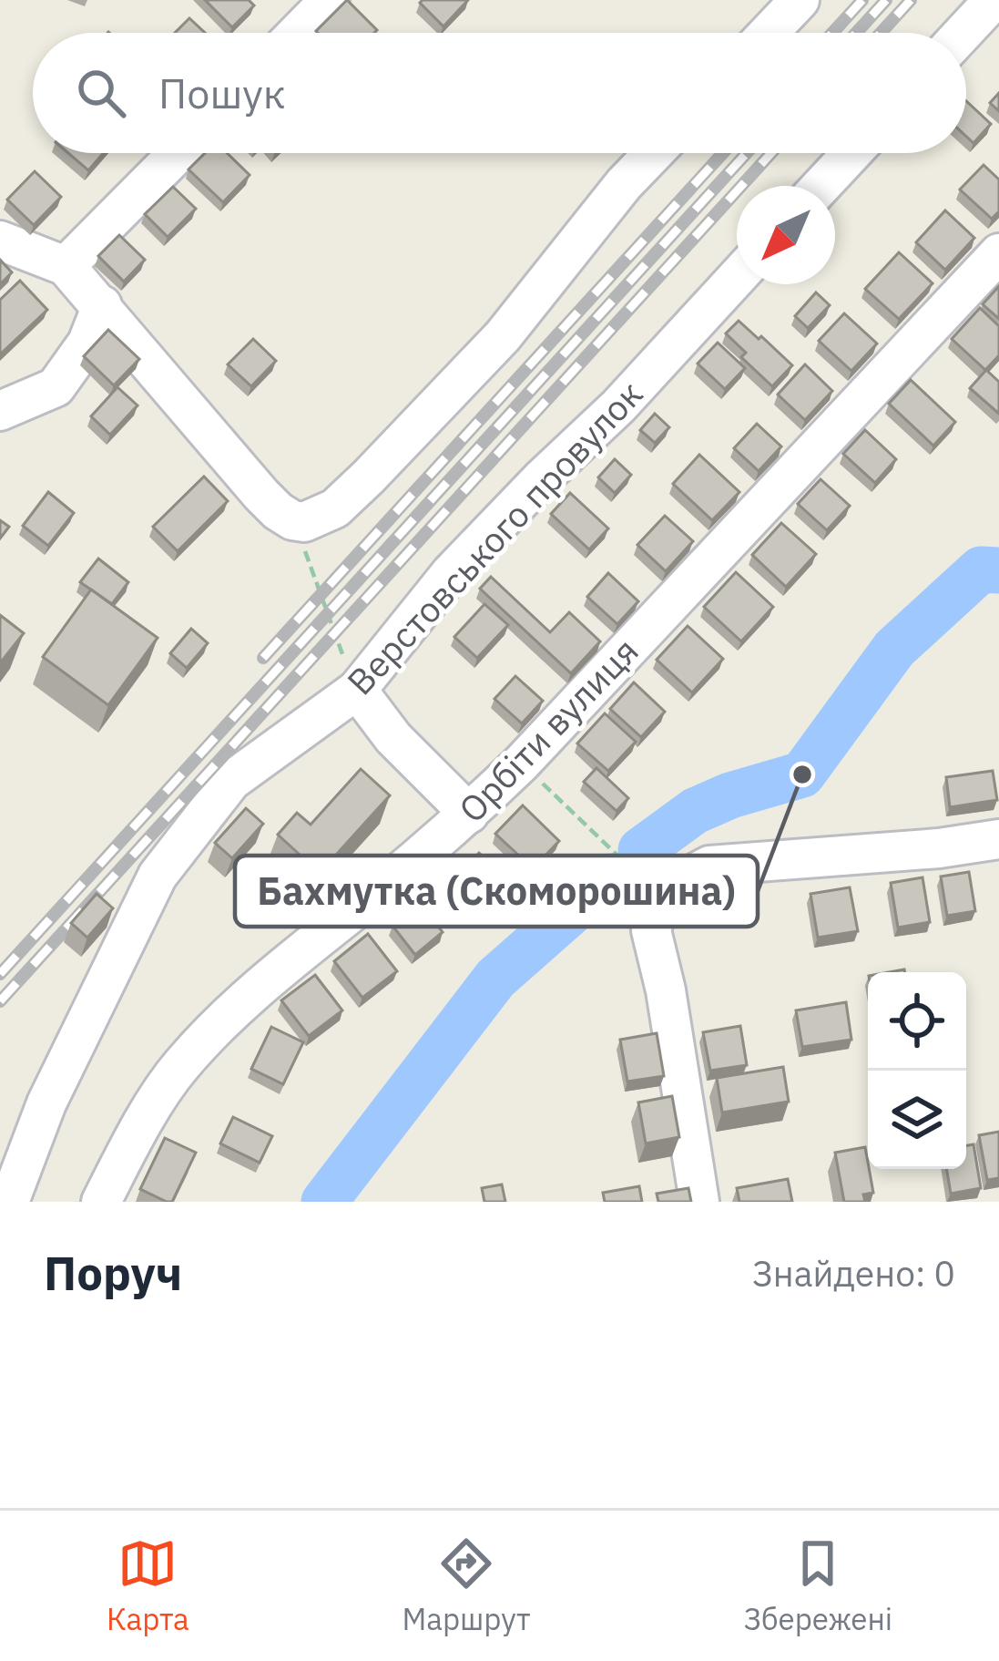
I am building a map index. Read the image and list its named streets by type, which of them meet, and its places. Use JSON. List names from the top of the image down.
{
  "streets": {
    "street": ["Верстовського провулок", "Орбіти вулиця"]
  },
  "places": ["Бахмутка (Скоморошина)"],
  "north": "bottom left",
  "page": {
    "search": "Пошук",
    "heading": ["Поруч", "Знайдено: 0"],
    "nav": ["Карта", "Маршрут", "Збережені"]
  }
}
